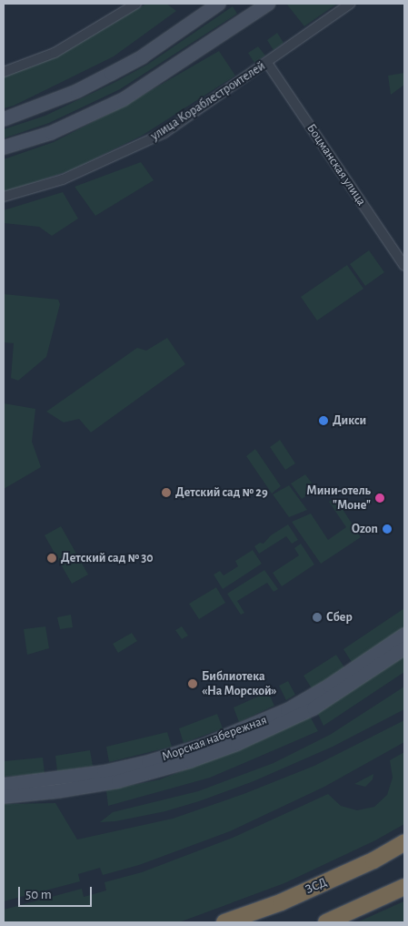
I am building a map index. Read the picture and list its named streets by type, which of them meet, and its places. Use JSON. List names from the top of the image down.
{
  "streets": {
    "highway": ["ЗСД"],
    "street": ["улица Кораблестроителей", "Боцманская улица", "Морская набережная"]
  },
  "crossings": [
    ["улица Кораблестроителей", "Боцманская улица"]
  ],
  "places": [
    "Дикси",
    "Детский сад № 29",
    "Мини-отель \"Моне\"",
    "Ozon",
    "Детский сад № 30",
    "Сбер",
    "Библиотека «На Морской»"
  ],
  "scale_bar": "50 m"
}
